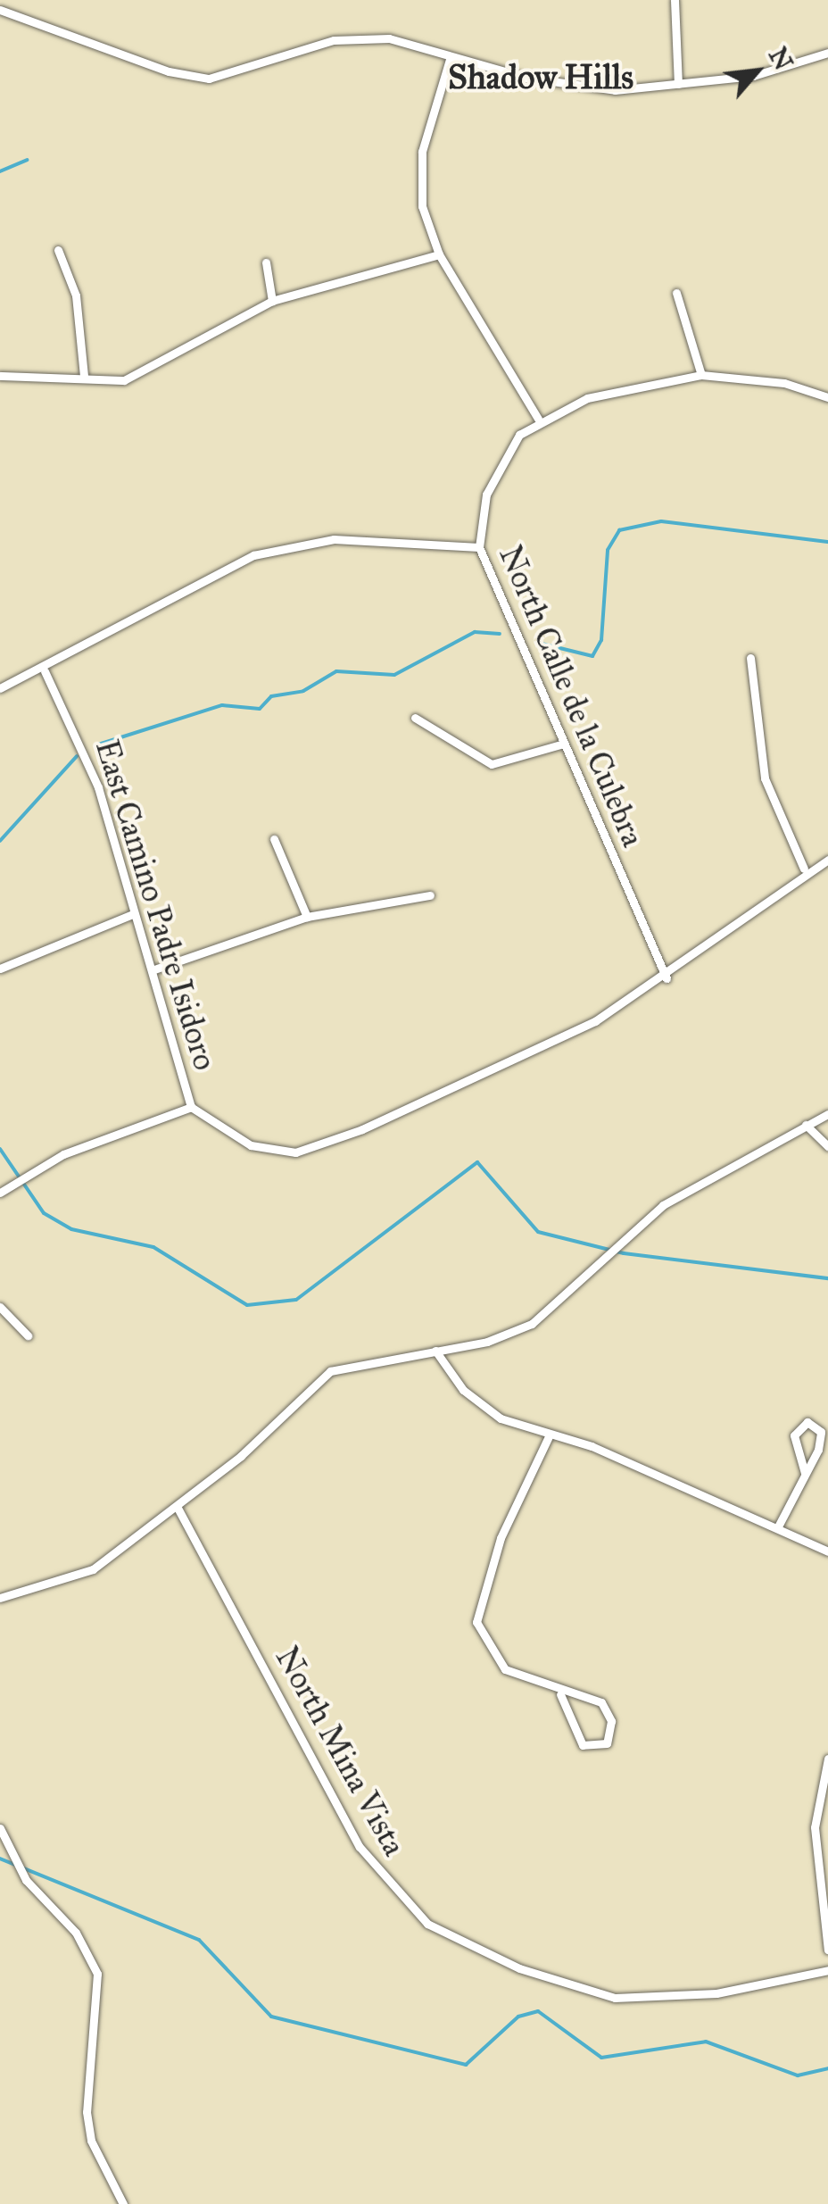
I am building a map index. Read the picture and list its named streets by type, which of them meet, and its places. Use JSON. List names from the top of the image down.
{
  "streets": {
    "street": ["North Calle de la Culebra", "East Camino Padre Isidoro", "North Mina Vista"]
  },
  "districts": ["Shadow Hills"],
  "north": "top right"
}
